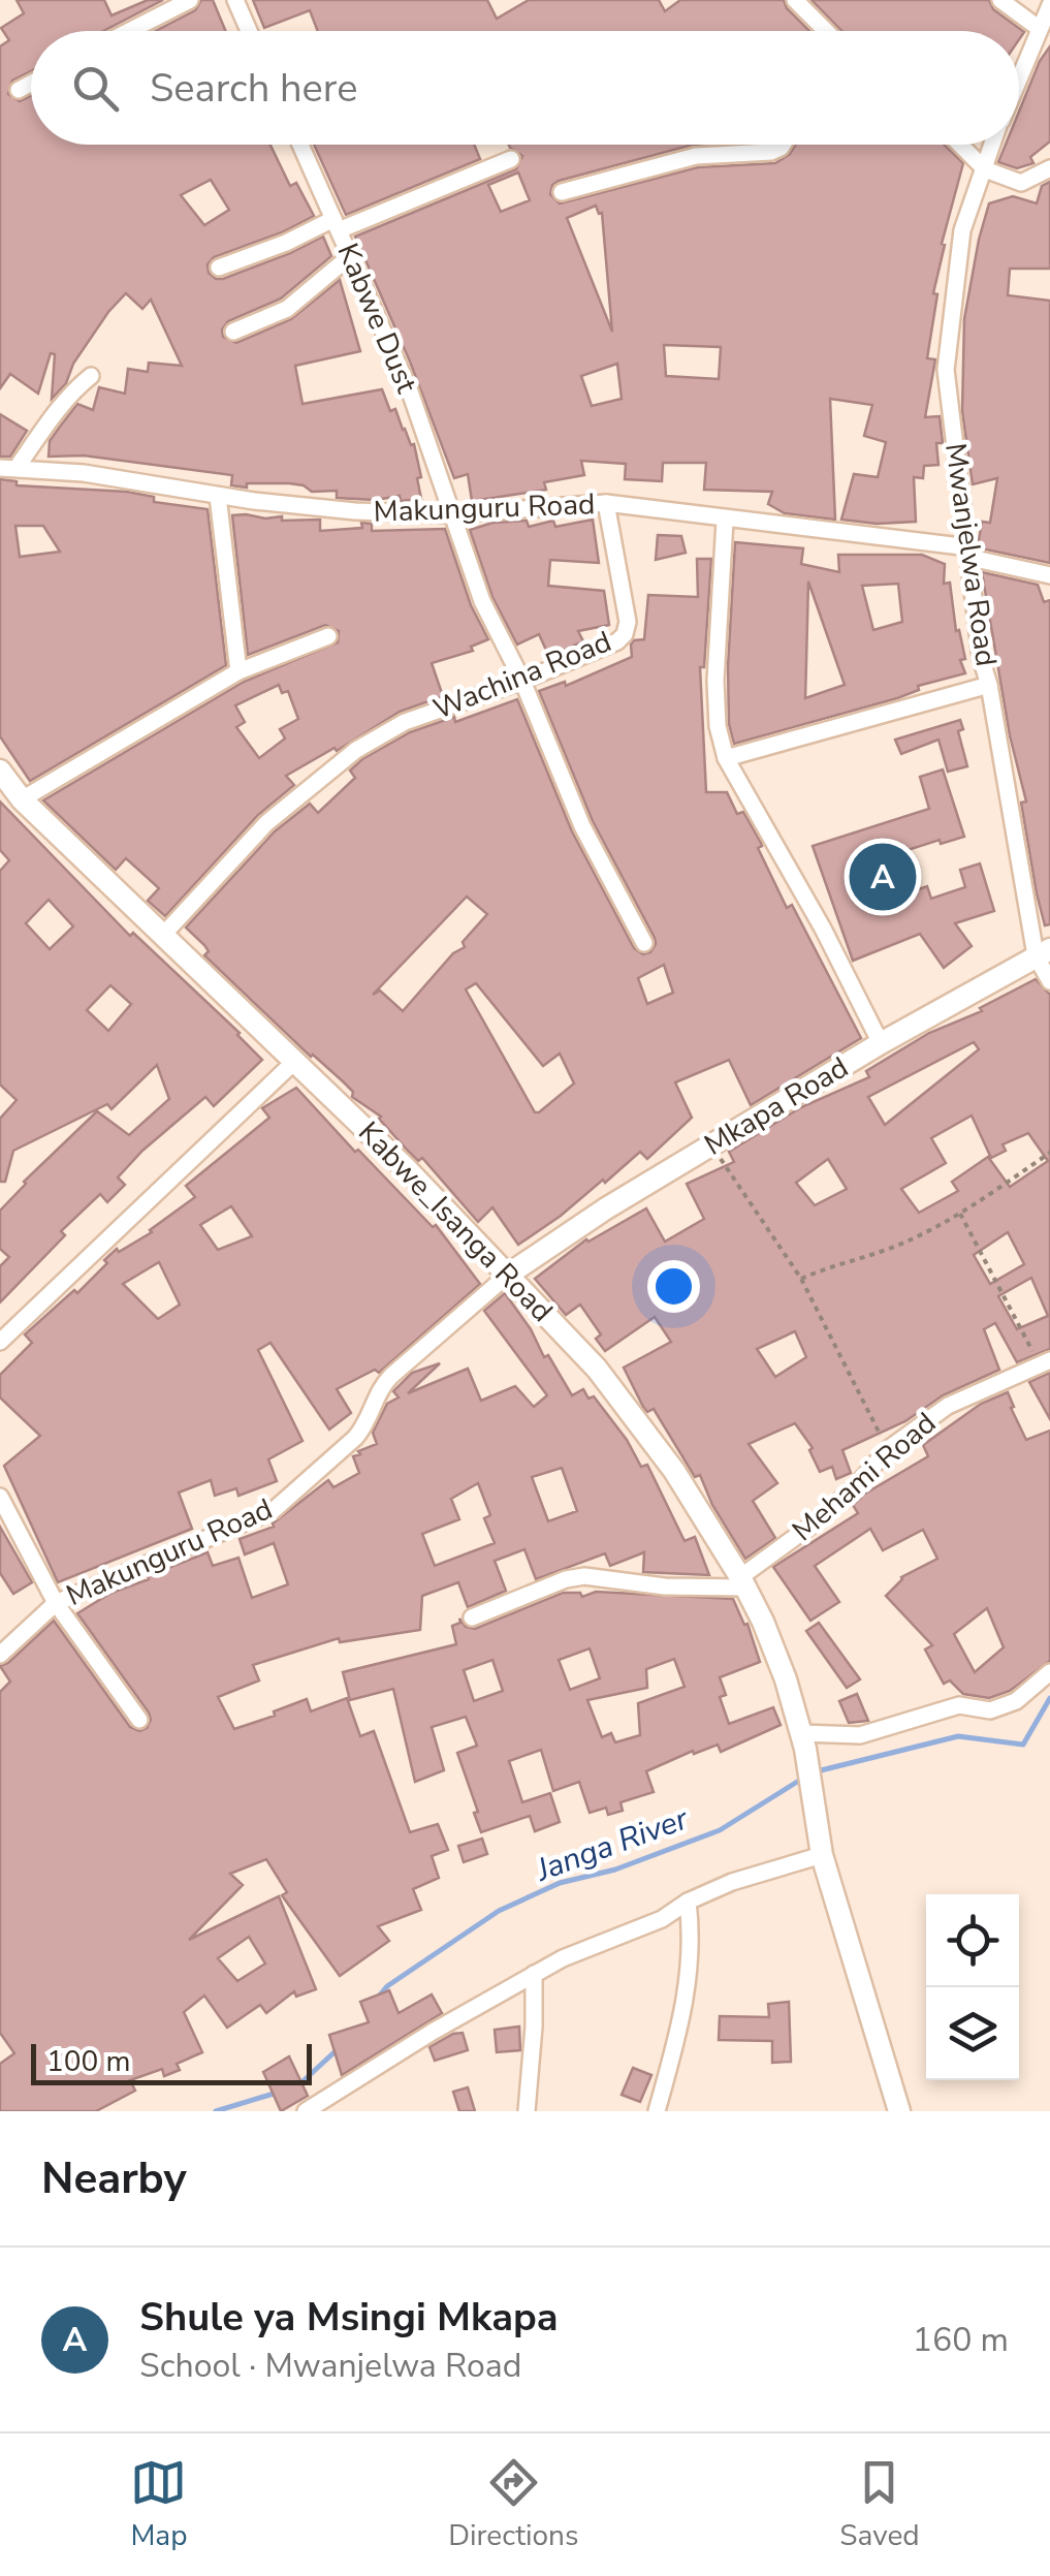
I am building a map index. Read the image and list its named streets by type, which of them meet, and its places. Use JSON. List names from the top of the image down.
{
  "streets": {
    "street": [
      "Kabwe Dust",
      "Makunguru Road",
      "Mwanjelwa Road",
      "Wachina Road",
      "Mkapa Road",
      "Kabwe_Isanga Road",
      "Mehami Road"
    ]
  },
  "crossings": [
    ["Kabwe Dust", "Makunguru Road"],
    ["Kabwe Dust", "Wachina Road"],
    ["Makunguru Road", "Mwanjelwa Road"],
    ["Makunguru Road", "Wachina Road"],
    ["Makunguru Road", "Mkapa Road"],
    ["Makunguru Road", "Kabwe_Isanga Road"],
    ["Mwanjelwa Road", "Mkapa Road"],
    ["Wachina Road", "Kabwe_Isanga Road"],
    ["Mkapa Road", "Kabwe_Isanga Road"],
    ["Kabwe_Isanga Road", "Mehami Road"]
  ],
  "water": ["Janga River"],
  "scale_bar": "100 m",
  "page": {
    "search": "Search here",
    "pins": "A",
    "scale": "100 m",
    "heading": "Nearby",
    "list": [
      {
        "mark": "A",
        "name": "Shule ya Msingi Mkapa",
        "note": "School · Mwanjelwa Road",
        "value": "160 m"
      }
    ],
    "nav": ["Map", "Directions", "Saved"]
  }
}
